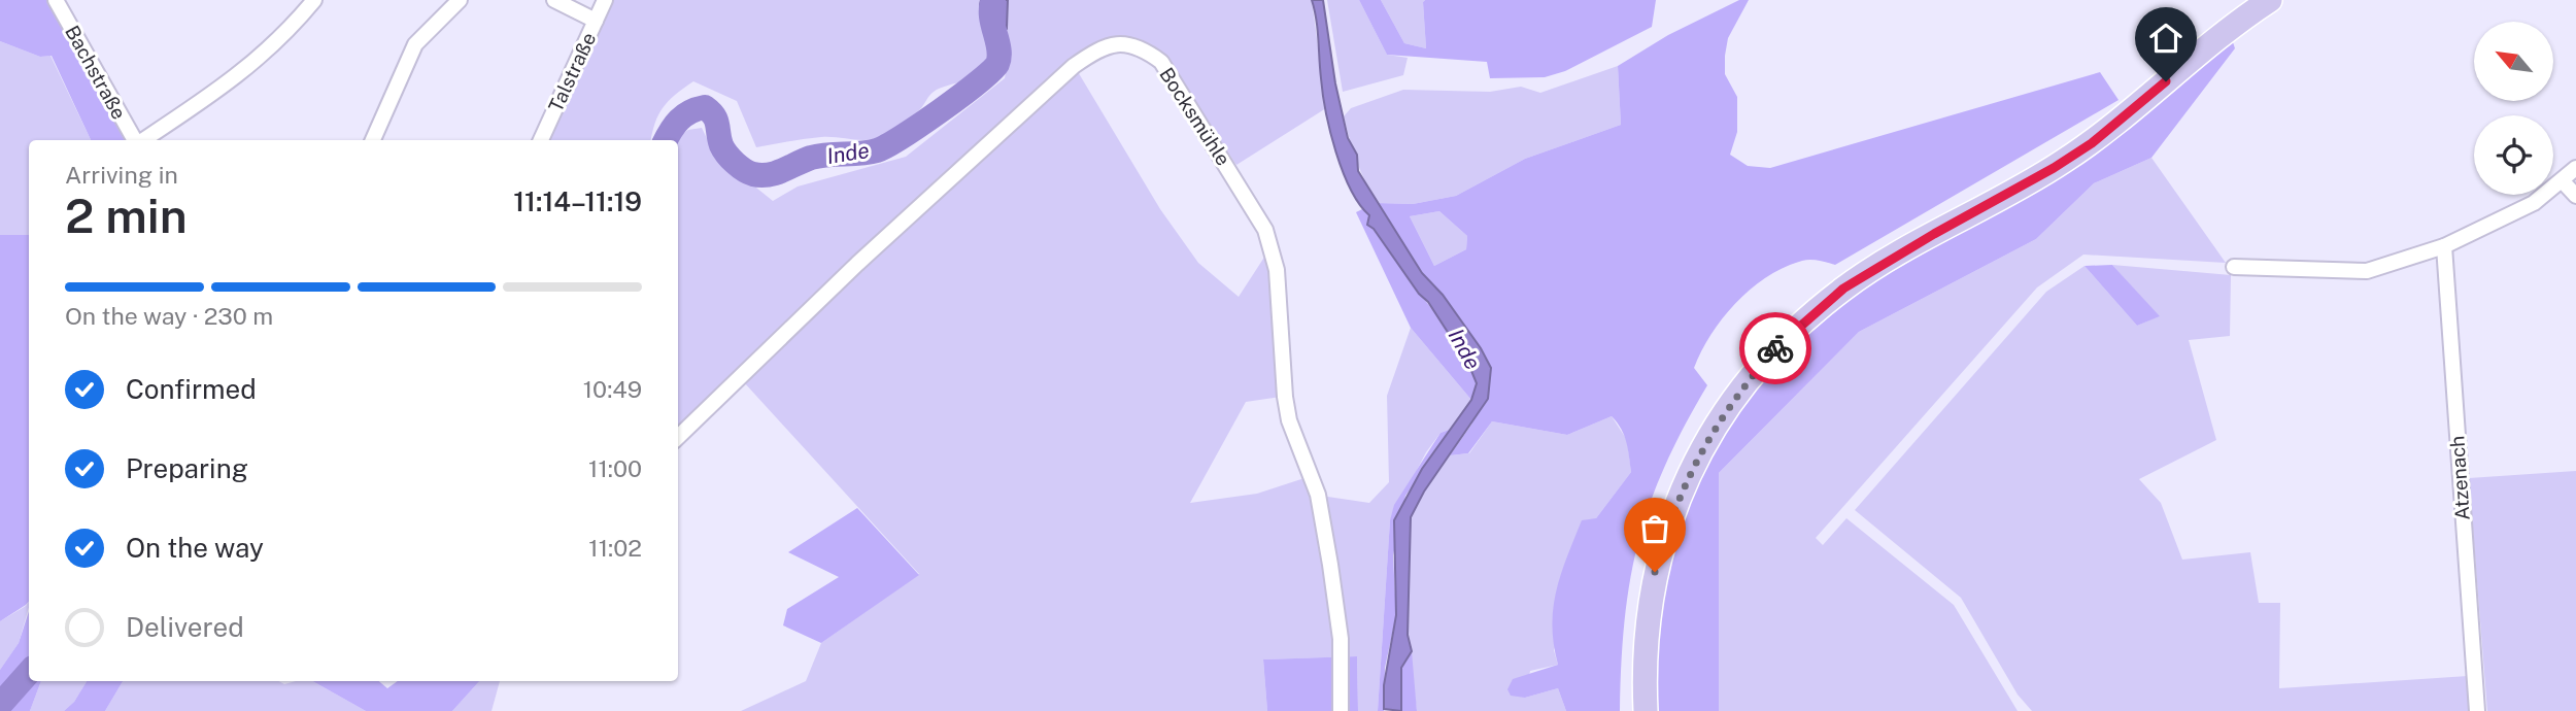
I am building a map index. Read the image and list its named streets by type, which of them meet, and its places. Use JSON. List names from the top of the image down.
{
  "streets": {
    "street": [
      "Bachstraße",
      "Talstraße",
      "Bocksmühle",
      "Atzenach"
    ]
  },
  "water": ["Inde"],
  "north": "top left",
  "page": {
    "heading": ["2 min", "Arriving in", "11:14–11:19"],
    "bar": "On the way · 230 m",
    "list": [
      ["Confirmed", "10:49"],
      ["Preparing", "11:00"],
      ["On the way", "11:02"],
      "Delivered"
    ]
  }
}
